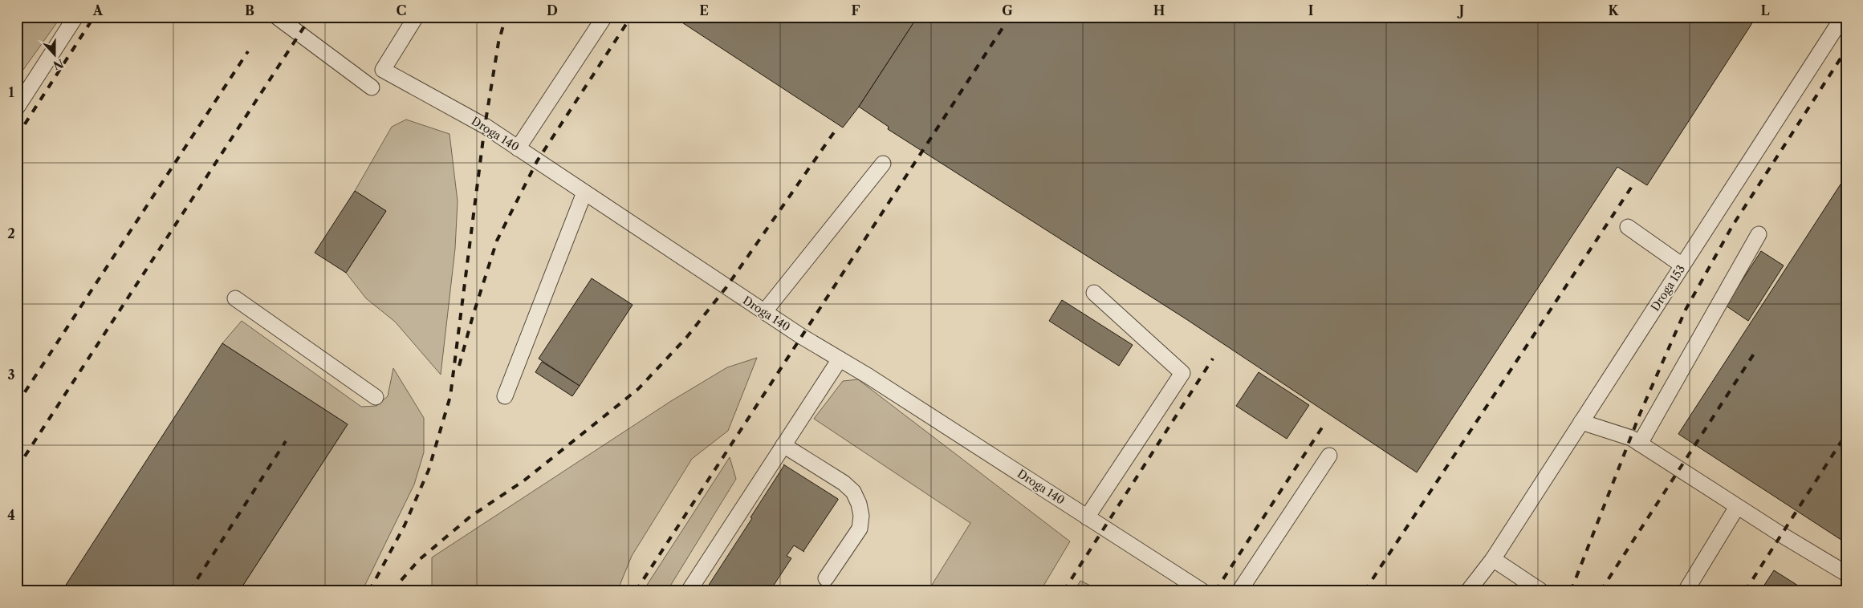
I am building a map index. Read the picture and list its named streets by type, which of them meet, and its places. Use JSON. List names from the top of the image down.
{
  "streets": {
    "lane": ["Droga 140", "Droga 153"]
  },
  "north": "bottom",
  "grid": {
    "columns": [
      "A",
      "B",
      "C",
      "D",
      "E",
      "F",
      "G",
      "H",
      "I",
      "J",
      "K",
      "L"
    ],
    "rows": [
      "1",
      "2",
      "3",
      "4"
    ]
  }
}
